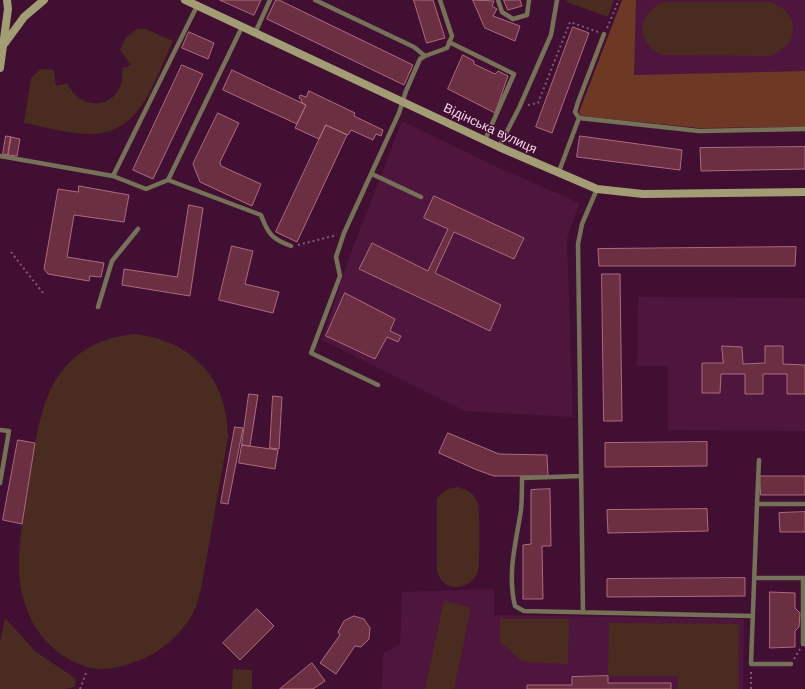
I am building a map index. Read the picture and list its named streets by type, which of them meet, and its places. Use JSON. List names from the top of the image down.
{
  "streets": {
    "main road": ["Відінська вулиця"]
  }
}
